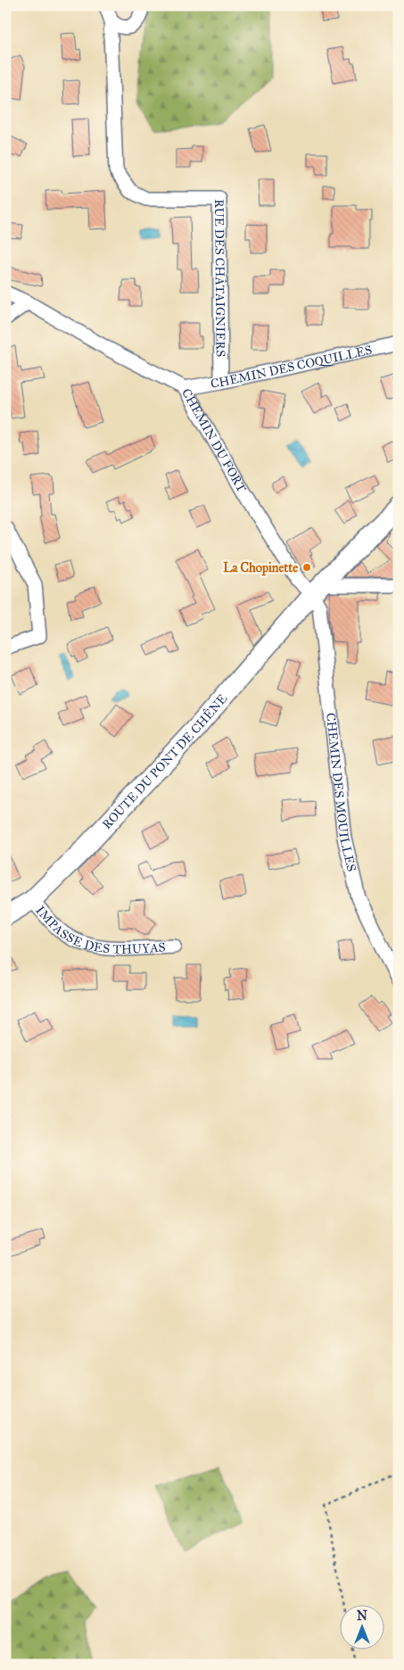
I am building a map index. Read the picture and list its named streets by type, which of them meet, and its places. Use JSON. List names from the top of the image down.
{
  "streets": {
    "street": [
      "RUE DES CHÂTAIGNIERS",
      "CHEMIN DES COQUILLES",
      "CHEMIN DU FORT",
      "ROUTE DU PONT DE CHÊNE",
      "CHEMIN DES MOUILLES",
      "IMPASSE DES THUYAS"
    ]
  },
  "crossings": [
    ["RUE DES CHÂTAIGNIERS", "CHEMIN DES COQUILLES"],
    ["CHEMIN DES COQUILLES", "CHEMIN DU FORT"],
    ["CHEMIN DU FORT", "ROUTE DU PONT DE CHÊNE"],
    ["CHEMIN DU FORT", "CHEMIN DES MOUILLES"],
    ["ROUTE DU PONT DE CHÊNE", "CHEMIN DES MOUILLES"],
    ["ROUTE DU PONT DE CHÊNE", "IMPASSE DES THUYAS"]
  ],
  "places": ["La Chopinette"],
  "north": "top"
}
